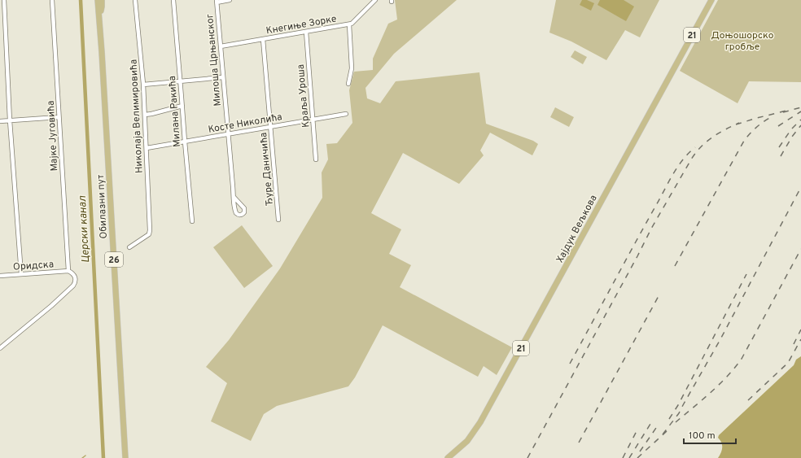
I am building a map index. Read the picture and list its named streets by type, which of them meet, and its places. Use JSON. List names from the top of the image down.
{
  "streets": {
    "main road": [
      "21",
      "Обилазни пут",
      "Хајдук Вељкова",
      "26"
    ],
    "street": [
      "Кнегиње Зорке",
      "Милоша Црњанског",
      "Краља Уроша",
      "Милана Ракића",
      "Николаја Велимировића",
      "Косте Николића",
      "Мајке Југовића",
      "Ђуре Даничића",
      "Оридска"
    ]
  },
  "crossings": [
    ["Кнегиње Зорке", "Милоша Црњанског"],
    ["Кнегиње Зорке", "Краља Уроша"],
    ["Кнегиње Зорке", "Ђуре Даничића"],
    ["Милоша Црњанског", "Косте Николића"],
    ["Краља Уроша", "Косте Николића"],
    ["Милана Ракића", "Косте Николића"],
    ["Николаја Велимировића", "Косте Николића"],
    ["Косте Николића", "Ђуре Даничића"],
    ["Мајке Југовића", "Оридска"]
  ],
  "water": ["Церски канал"],
  "parks": ["Доњошорско гробље"],
  "scale_bar": "100 m"
}
